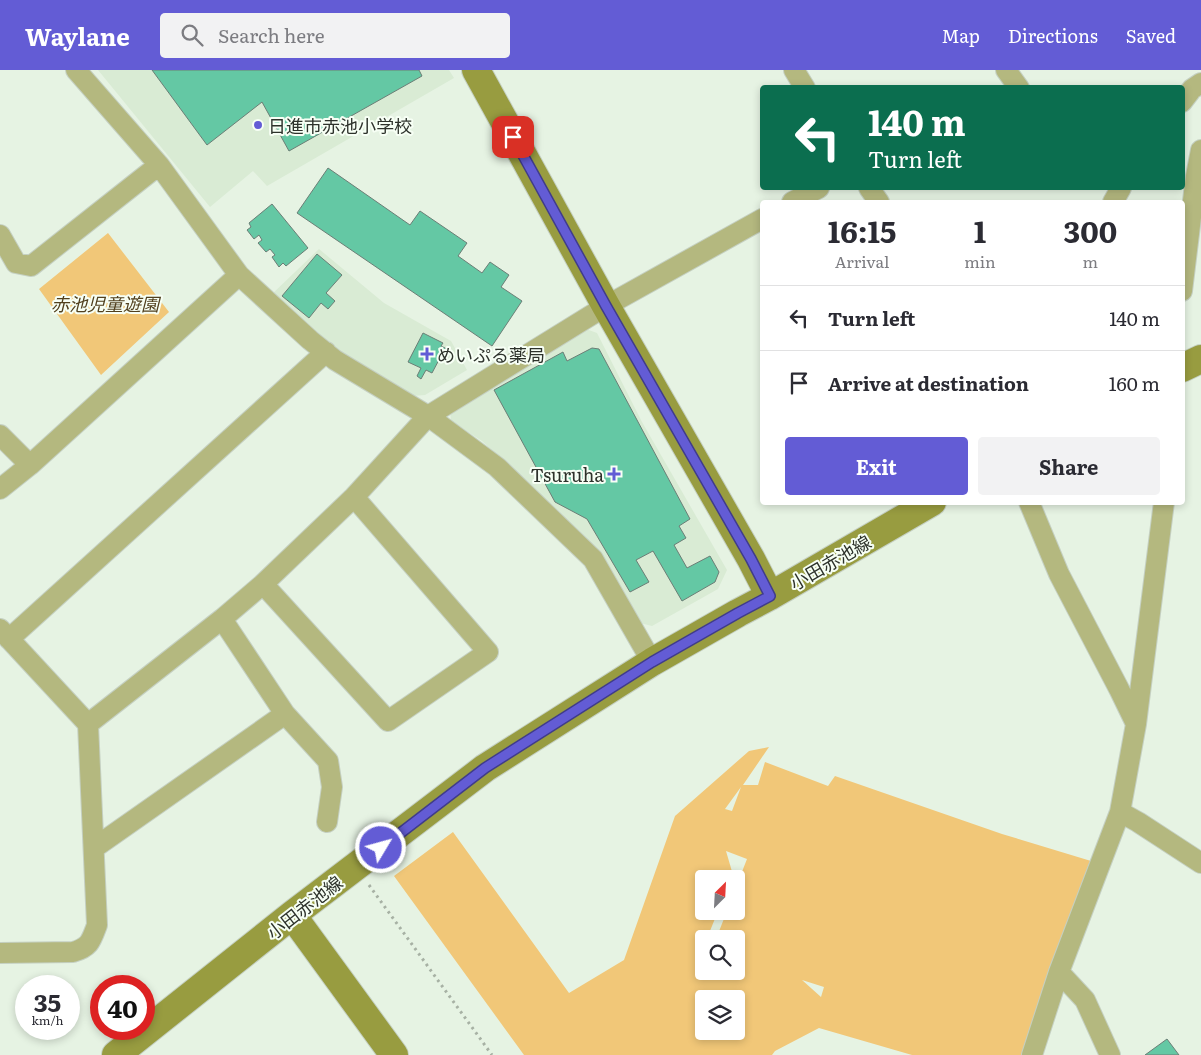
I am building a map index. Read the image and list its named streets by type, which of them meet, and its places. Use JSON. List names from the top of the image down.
{
  "streets": {
    "street": ["小田赤池線"]
  },
  "parks": ["赤池児童遊園"],
  "places": {
    "other": ["日進市赤池小学校"],
    "health": ["めいぷる薬局", "Tsuruha"]
  },
  "north": "top right",
  "page": {
    "header": "Waylane",
    "search": "Search here",
    "nav": ["Map", "Directions", "Saved"],
    "turn": ["140 m", "Turn left"],
    "eta": [
      "16:15",
      "Arrival",
      "1",
      "min",
      "300",
      "m"
    ],
    "list": [
      {
        "name": "Turn left",
        "value": "140 m"
      },
      {
        "name": "Arrive at destination",
        "value": "160 m"
      }
    ],
    "buttons": ["Exit", "Share"],
    "speed": "35 km/h",
    "limit": "40"
  }
}
